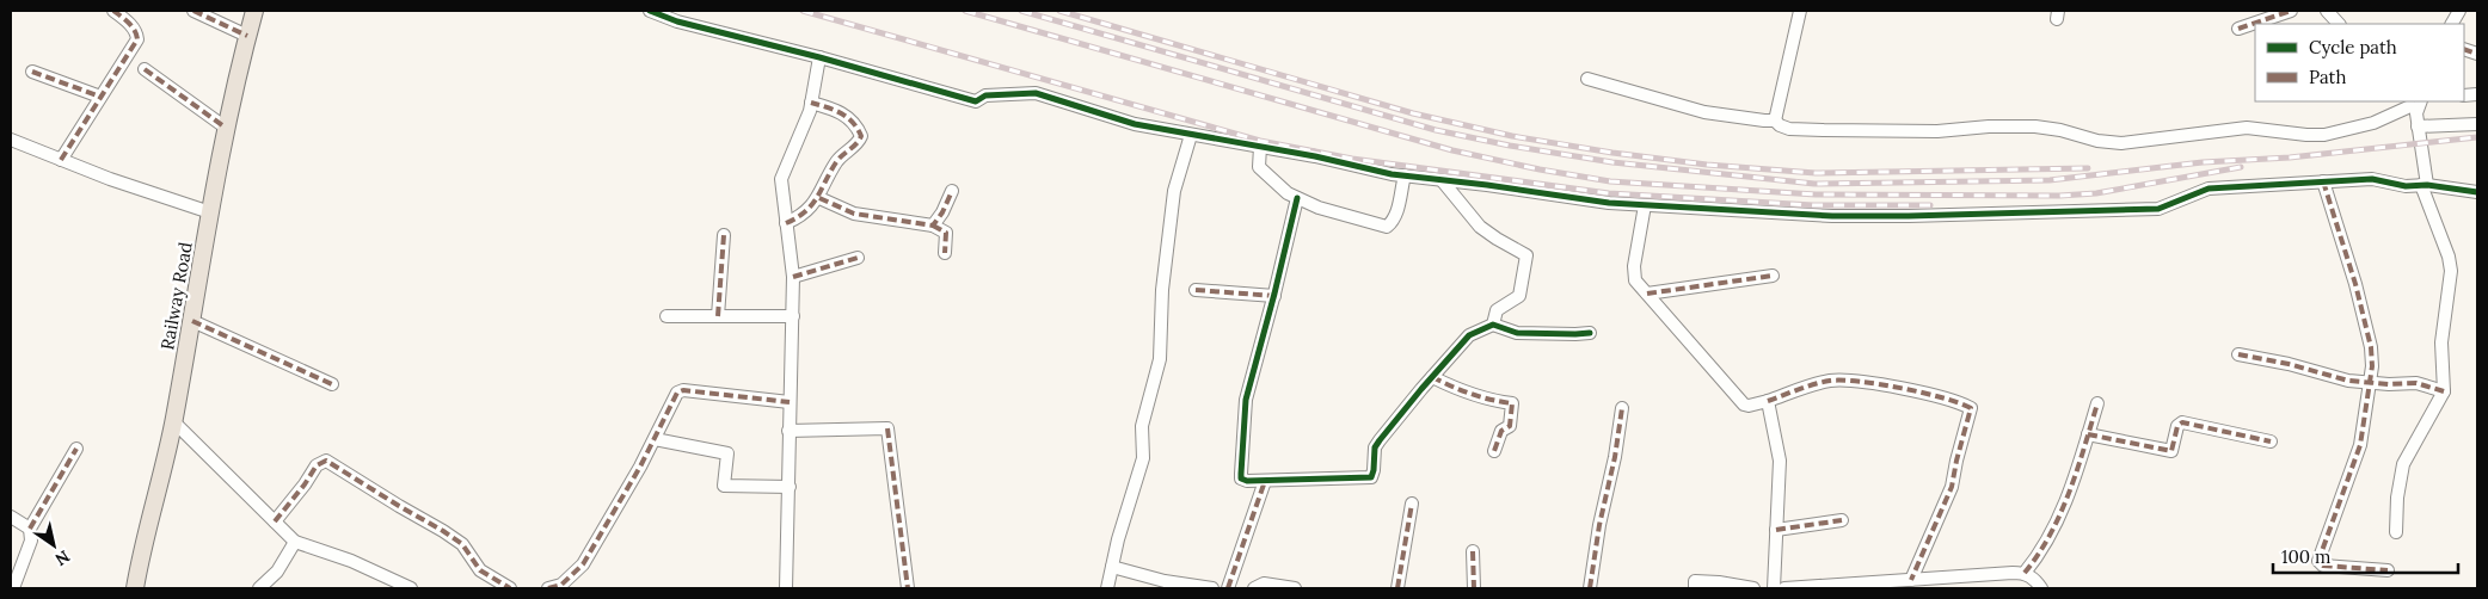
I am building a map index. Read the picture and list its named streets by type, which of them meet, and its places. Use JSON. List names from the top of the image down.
{
  "streets": {
    "main road": ["Railway Road"]
  },
  "legend": ["Cycle path", "Path"],
  "scale_bar": "100 m",
  "north": "bottom right"
}
